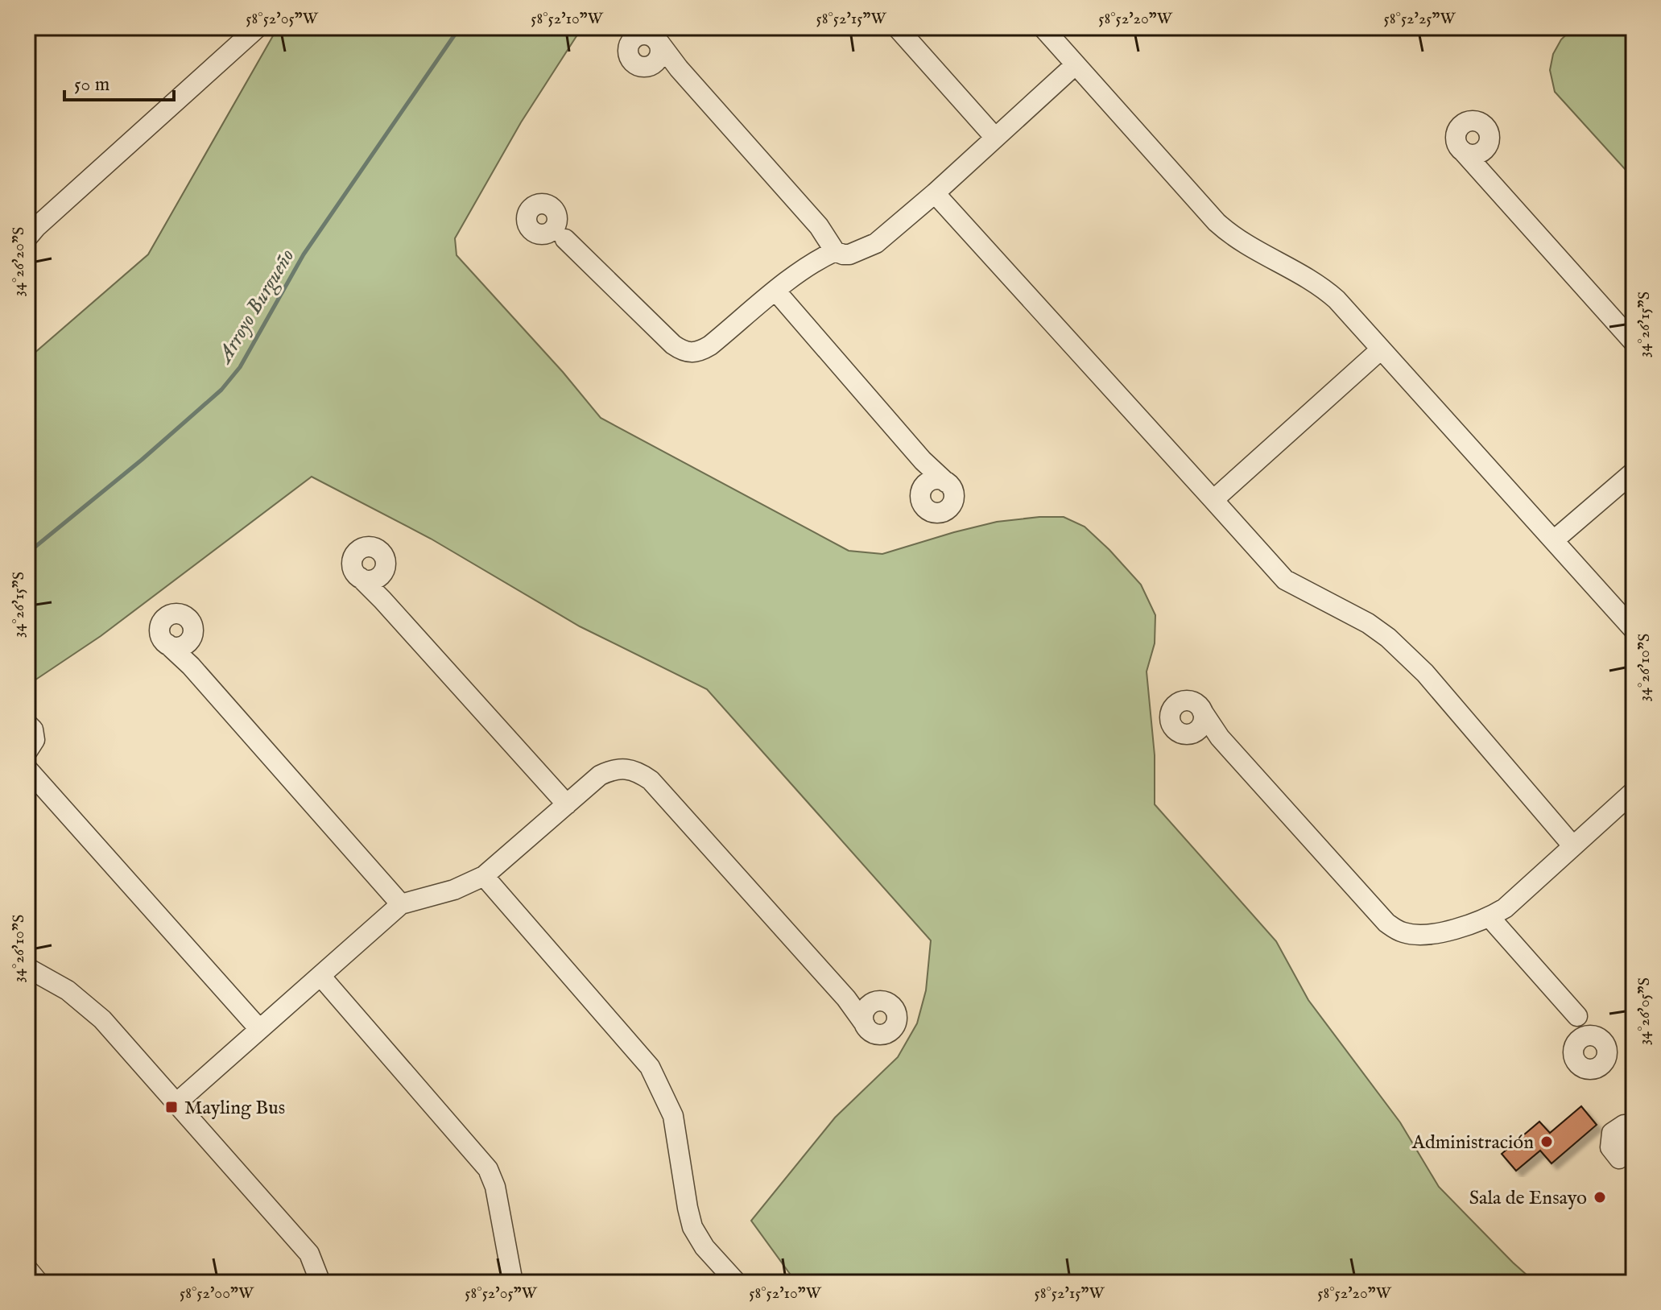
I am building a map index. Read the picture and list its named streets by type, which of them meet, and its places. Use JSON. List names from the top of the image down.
{
  "water": ["Arroyo Burgueño"],
  "places": {
    "transit": ["Mayling Bus"],
    "other": ["Administración", "Sala de Ensayo"]
  },
  "scale_bar": "50 m",
  "coordinates": [
    "58°52'05\"W",
    "58°52'10\"W",
    "58°52'15\"W",
    "58°52'20\"W",
    "58°52'25\"W",
    "34°26'20\"S",
    "34°26'15\"S",
    "34°26'10\"S",
    "34°26'05\"S",
    "58°52'00\"W"
  ]
}
